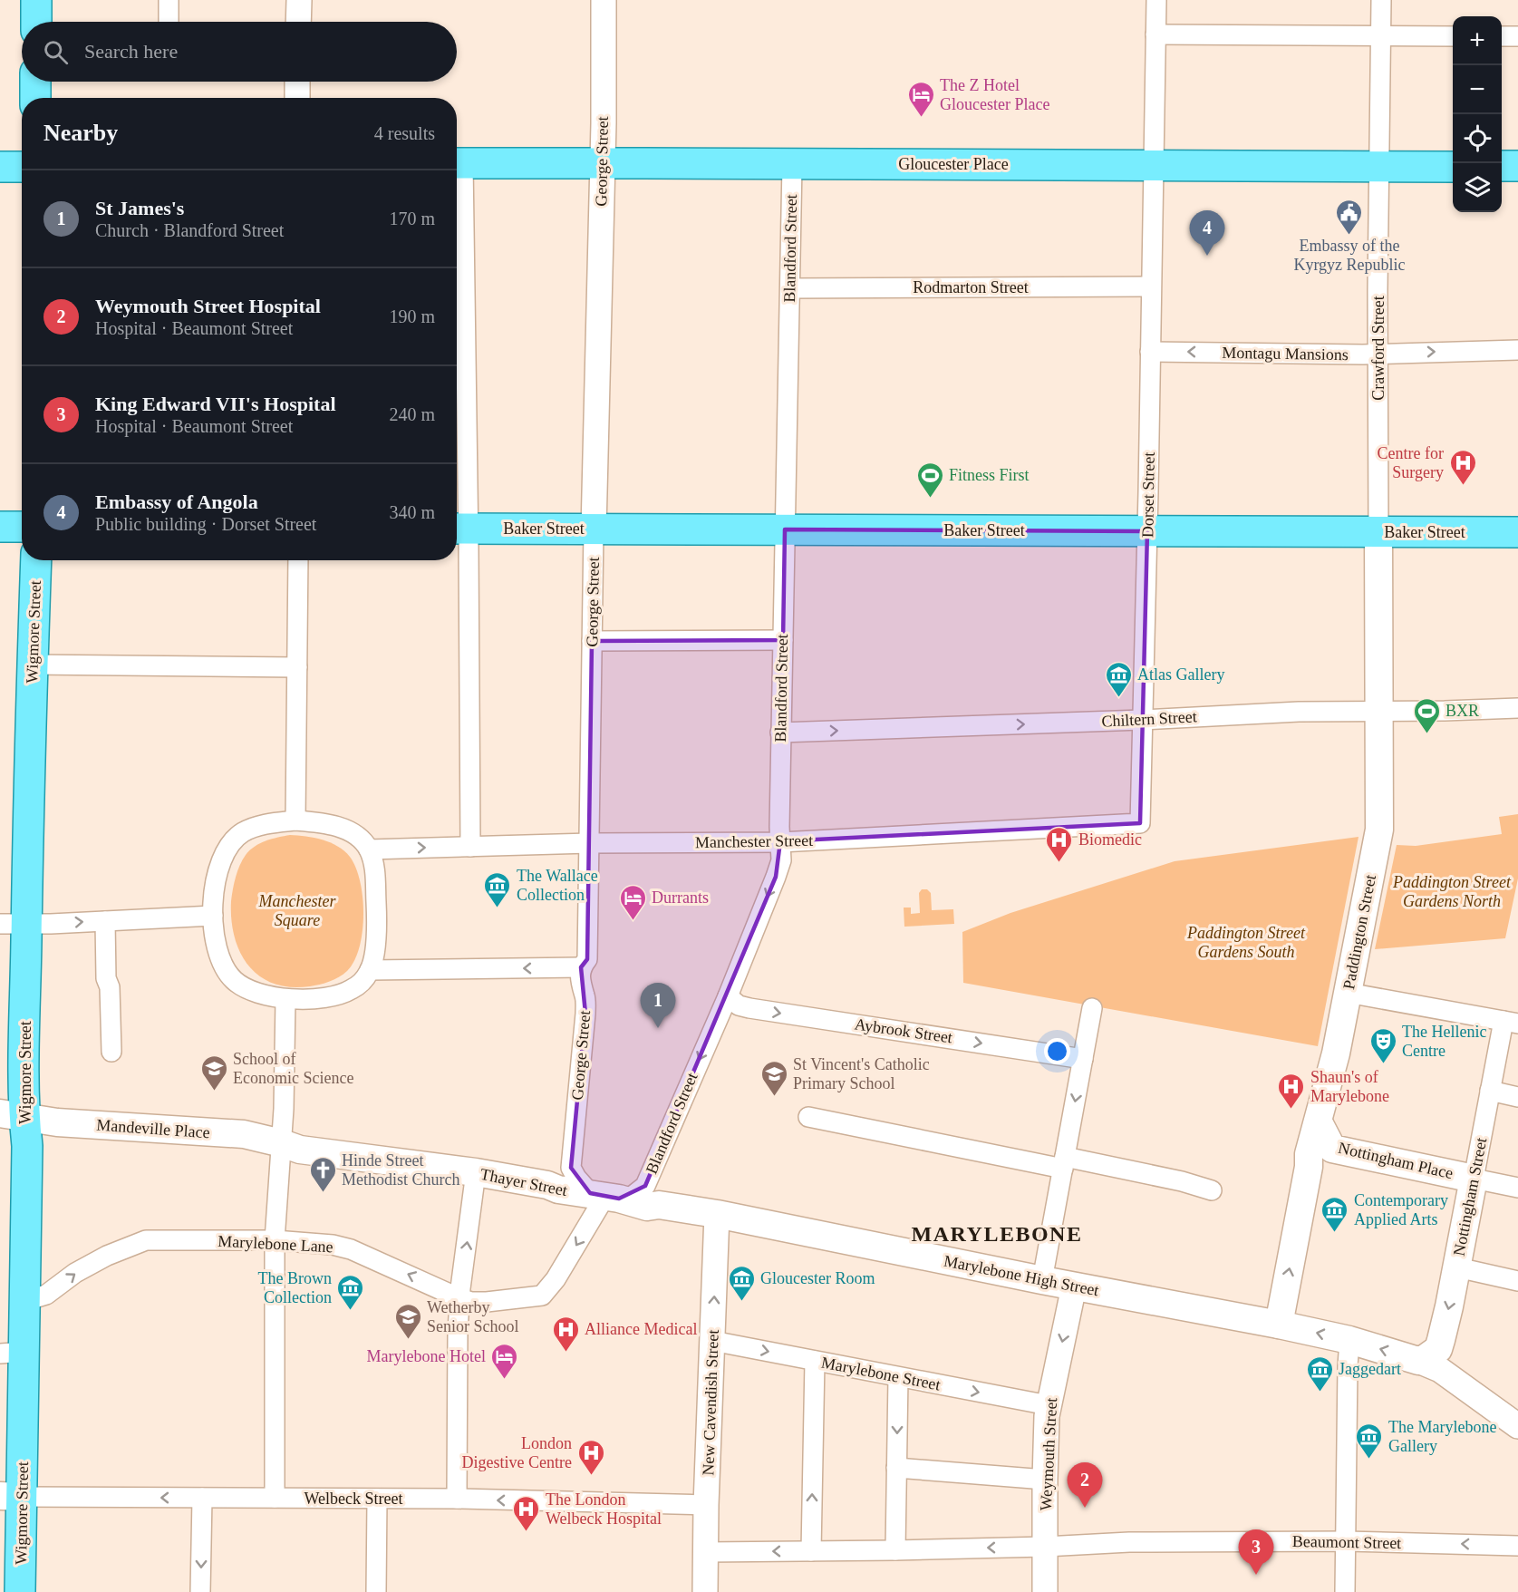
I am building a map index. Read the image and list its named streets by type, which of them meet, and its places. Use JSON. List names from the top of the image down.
{
  "streets": {
    "main road": [
      "Gloucester Place",
      "Baker Street",
      "Wigmore Street",
      "Paddington Street",
      "Mandeville Place",
      "Nottingham Place",
      "Thayer Street",
      "Nottingham Street",
      "Marylebone High Street"
    ],
    "street": [
      "George Street",
      "Blandford Street",
      "Rodmarton Street",
      "Crawford Street",
      "Montagu Mansions",
      "Dorset Street",
      "Chiltern Street",
      "Manchester Street",
      "Aybrook Street",
      "Marylebone Lane",
      "Marylebone Street",
      "New Cavendish Street",
      "Weymouth Street",
      "Welbeck Street",
      "Beaumont Street"
    ]
  },
  "crossings": [
    ["George Street", "Gloucester Place"],
    ["George Street", "Baker Street"],
    ["George Street", "Manchester Street"],
    ["Gloucester Place", "Blandford Street"],
    ["Gloucester Place", "Crawford Street"],
    ["Gloucester Place", "Dorset Street"],
    ["Blandford Street", "Rodmarton Street"],
    ["Blandford Street", "Baker Street"],
    ["Blandford Street", "Chiltern Street"],
    ["Blandford Street", "Manchester Street"],
    ["Blandford Street", "Aybrook Street"],
    ["Blandford Street", "Marylebone High Street"],
    ["Rodmarton Street", "Dorset Street"],
    ["Crawford Street", "Montagu Mansions"],
    ["Crawford Street", "Baker Street"],
    ["Crawford Street", "Paddington Street"],
    ["Montagu Mansions", "Dorset Street"],
    ["Dorset Street", "Baker Street"],
    ["Dorset Street", "Chiltern Street"],
    ["Dorset Street", "Manchester Street"],
    ["Baker Street", "Paddington Street"],
    ["Wigmore Street", "Mandeville Place"],
    ["Wigmore Street", "Marylebone Lane"],
    ["Wigmore Street", "Welbeck Street"],
    ["Chiltern Street", "Paddington Street"],
    ["Paddington Street", "Nottingham Place"],
    ["Paddington Street", "Marylebone High Street"],
    ["Mandeville Place", "Thayer Street"],
    ["Nottingham Place", "Nottingham Street"],
    ["Thayer Street", "Marylebone Lane"],
    ["Thayer Street", "Marylebone High Street"],
    ["Nottingham Street", "Marylebone High Street"],
    ["Marylebone Lane", "Marylebone High Street"],
    ["Marylebone High Street", "New Cavendish Street"],
    ["Marylebone High Street", "Weymouth Street"],
    ["Marylebone Street", "New Cavendish Street"],
    ["Marylebone Street", "Weymouth Street"],
    ["New Cavendish Street", "Welbeck Street"],
    ["New Cavendish Street", "Beaumont Street"],
    ["Weymouth Street", "Beaumont Street"]
  ],
  "one_way": [
    "Blandford Street",
    "Chiltern Street",
    "Weymouth Street",
    "Welbeck Street"
  ],
  "districts": ["MARYLEBONE"],
  "parks": ["Paddington Street Gardens North", "Manchester Square", "Paddington Street Gardens South"],
  "places": {
    "hotel": ["The Z Hotel Gloucester Place", "Durrants", "Marylebone Hotel"],
    "public building": ["Embassy of the Kyrgyz Republic"],
    "hospital": [
      "Centre for Surgery",
      "Biomedic",
      "Shaun's of Marylebone",
      "Alliance Medical",
      "London Digestive Centre",
      "The London Welbeck Hospital"
    ],
    "sports": ["Fitness First", "BXR"],
    "museum": [
      "Atlas Gallery",
      "The Wallace Collection",
      "Contemporary Applied Arts",
      "Gloucester Room",
      "The Brown Collection",
      "Jaggedart",
      "The Marylebone Gallery"
    ],
    "theatre": ["The Hellenic Centre"],
    "school or university": ["School of Economic Science", "St Vincent's Catholic Primary School", "Wetherby Senior School"],
    "church": ["Hinde Street Methodist Church"]
  },
  "page": {
    "map_buttons": ["+", "−"],
    "search": "Search here",
    "heading": ["Nearby", "4 results"],
    "list": [
      {
        "mark": "1",
        "name": "St James's",
        "note": "Church · Blandford Street",
        "value": "170 m"
      },
      {
        "mark": "2",
        "name": "Weymouth Street Hospital",
        "note": "Hospital · Beaumont Street",
        "value": "190 m"
      },
      {
        "mark": "3",
        "name": "King Edward VII's Hospital",
        "note": "Hospital · Beaumont Street",
        "value": "240 m"
      },
      {
        "mark": "4",
        "name": "Embassy of Angola",
        "note": "Public building · Dorset Street",
        "value": "340 m"
      }
    ],
    "pins": [
      "4",
      "1",
      "2",
      "3"
    ]
  }
}
